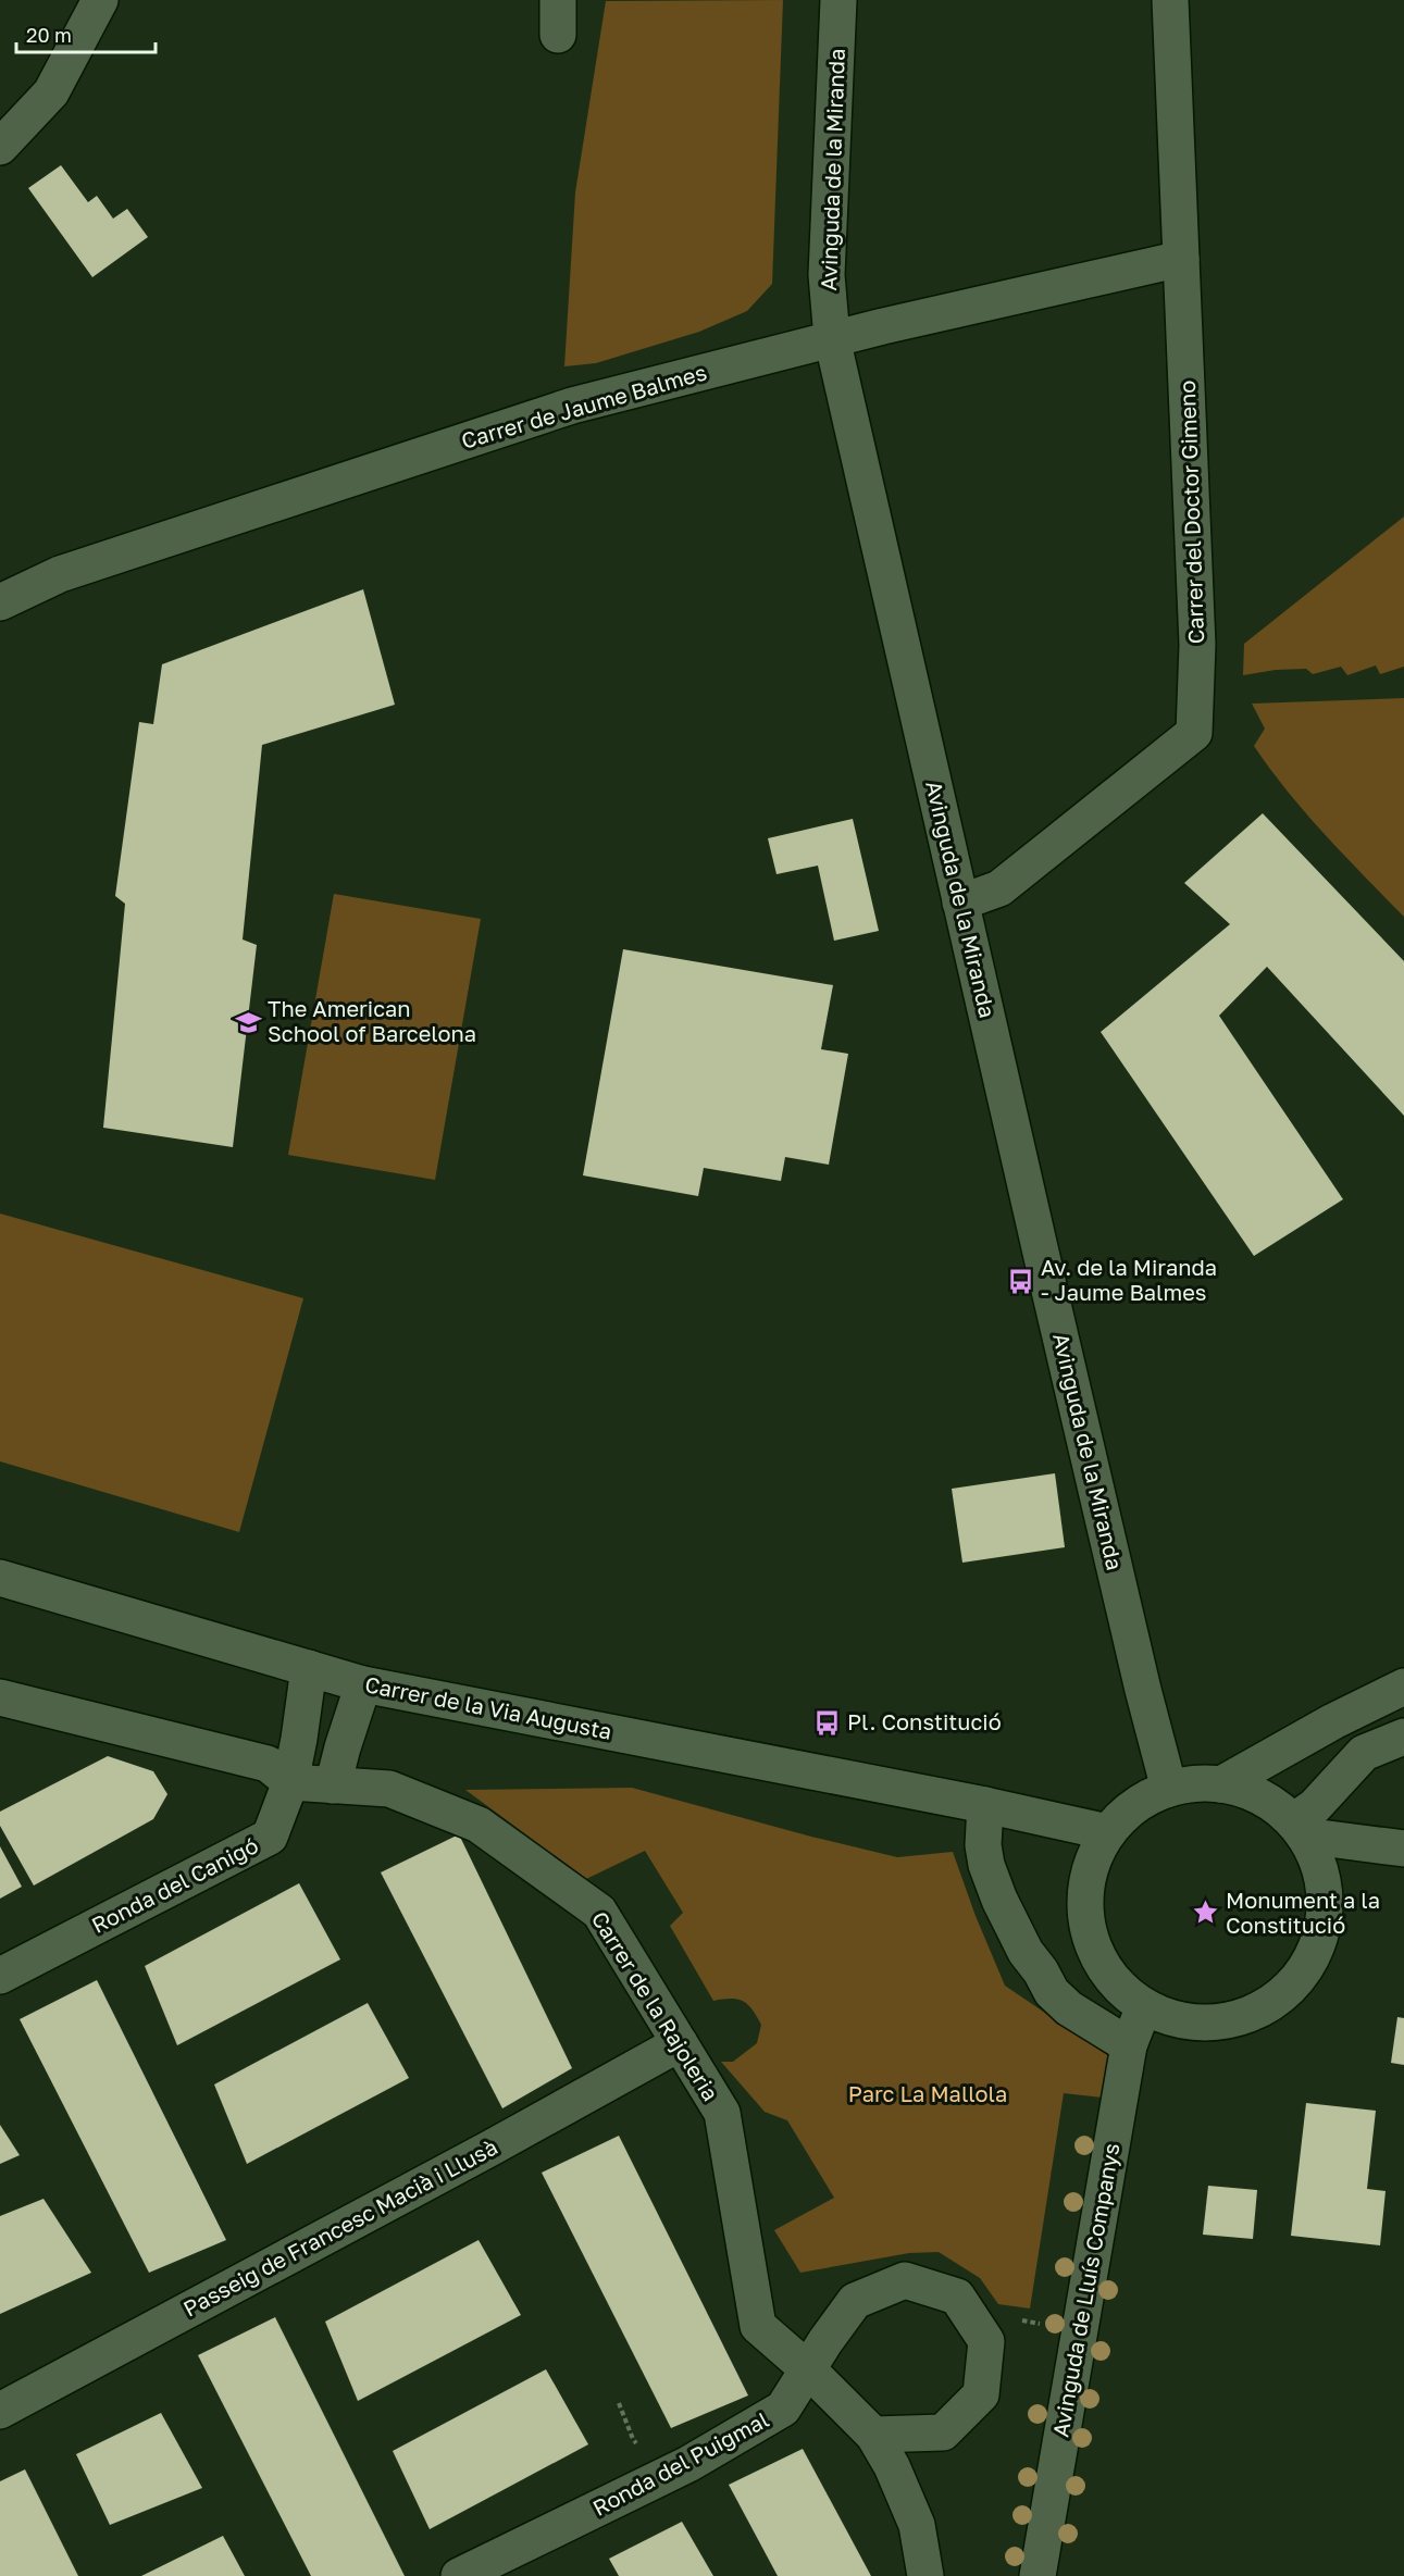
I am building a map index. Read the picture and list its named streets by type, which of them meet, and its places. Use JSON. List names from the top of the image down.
{
  "streets": {
    "street": [
      "Avinguda de la Miranda",
      "Carrer de Jaume Balmes",
      "Carrer del Doctor Gimeno",
      "Carrer de la Via Augusta",
      "Ronda del Canigó",
      "Carrer de la Rajoleria",
      "Passeig de Francesc Macià i Llusà",
      "Avinguda de Lluís Companys",
      "Ronda del Puigmal"
    ]
  },
  "crossings": [
    ["Avinguda de la Miranda", "Carrer de Jaume Balmes"],
    ["Avinguda de la Miranda", "Carrer del Doctor Gimeno"],
    ["Carrer de Jaume Balmes", "Carrer del Doctor Gimeno"],
    ["Ronda del Canigó", "Carrer de la Rajoleria"],
    ["Carrer de la Rajoleria", "Passeig de Francesc Macià i Llusà"],
    ["Carrer de la Rajoleria", "Ronda del Puigmal"]
  ],
  "parks": ["Parc La Mallola"],
  "places": {
    "school or university": ["The American School of Barcelona"],
    "bus stop": ["Av. de la Miranda - Jaume Balmes", "Pl. Constitució"],
    "place": ["Monument a la Constitució"]
  },
  "scale_bar": "20 m"
}
